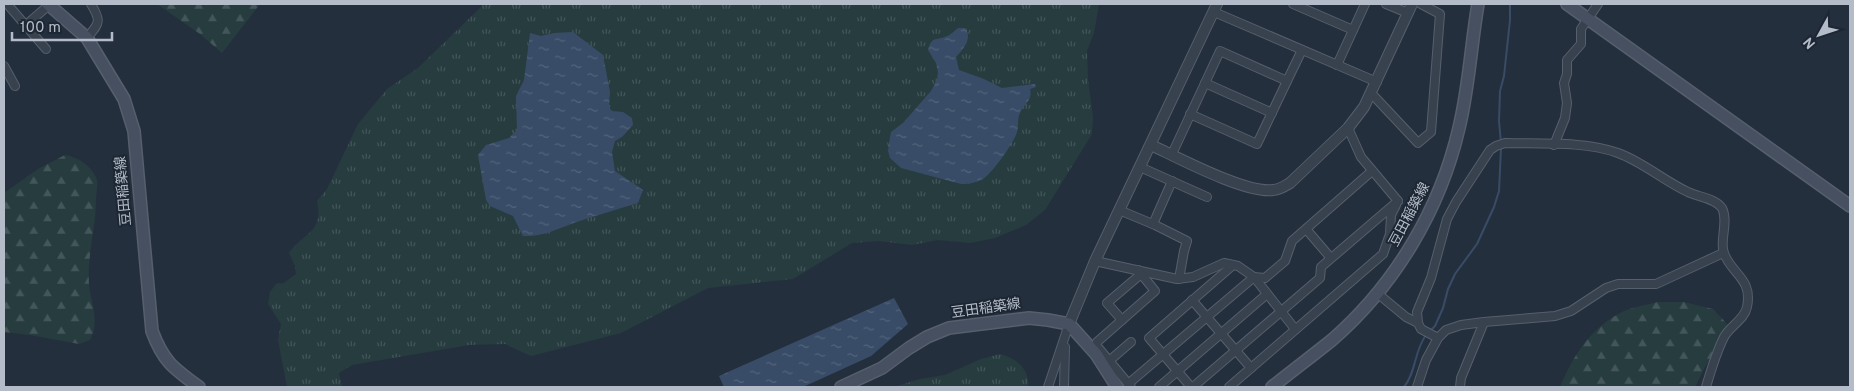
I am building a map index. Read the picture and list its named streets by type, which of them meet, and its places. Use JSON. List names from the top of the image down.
{
  "streets": {
    "main road": ["豆田稲築線"]
  },
  "scale_bar": "100 m",
  "north": "bottom left"
}
